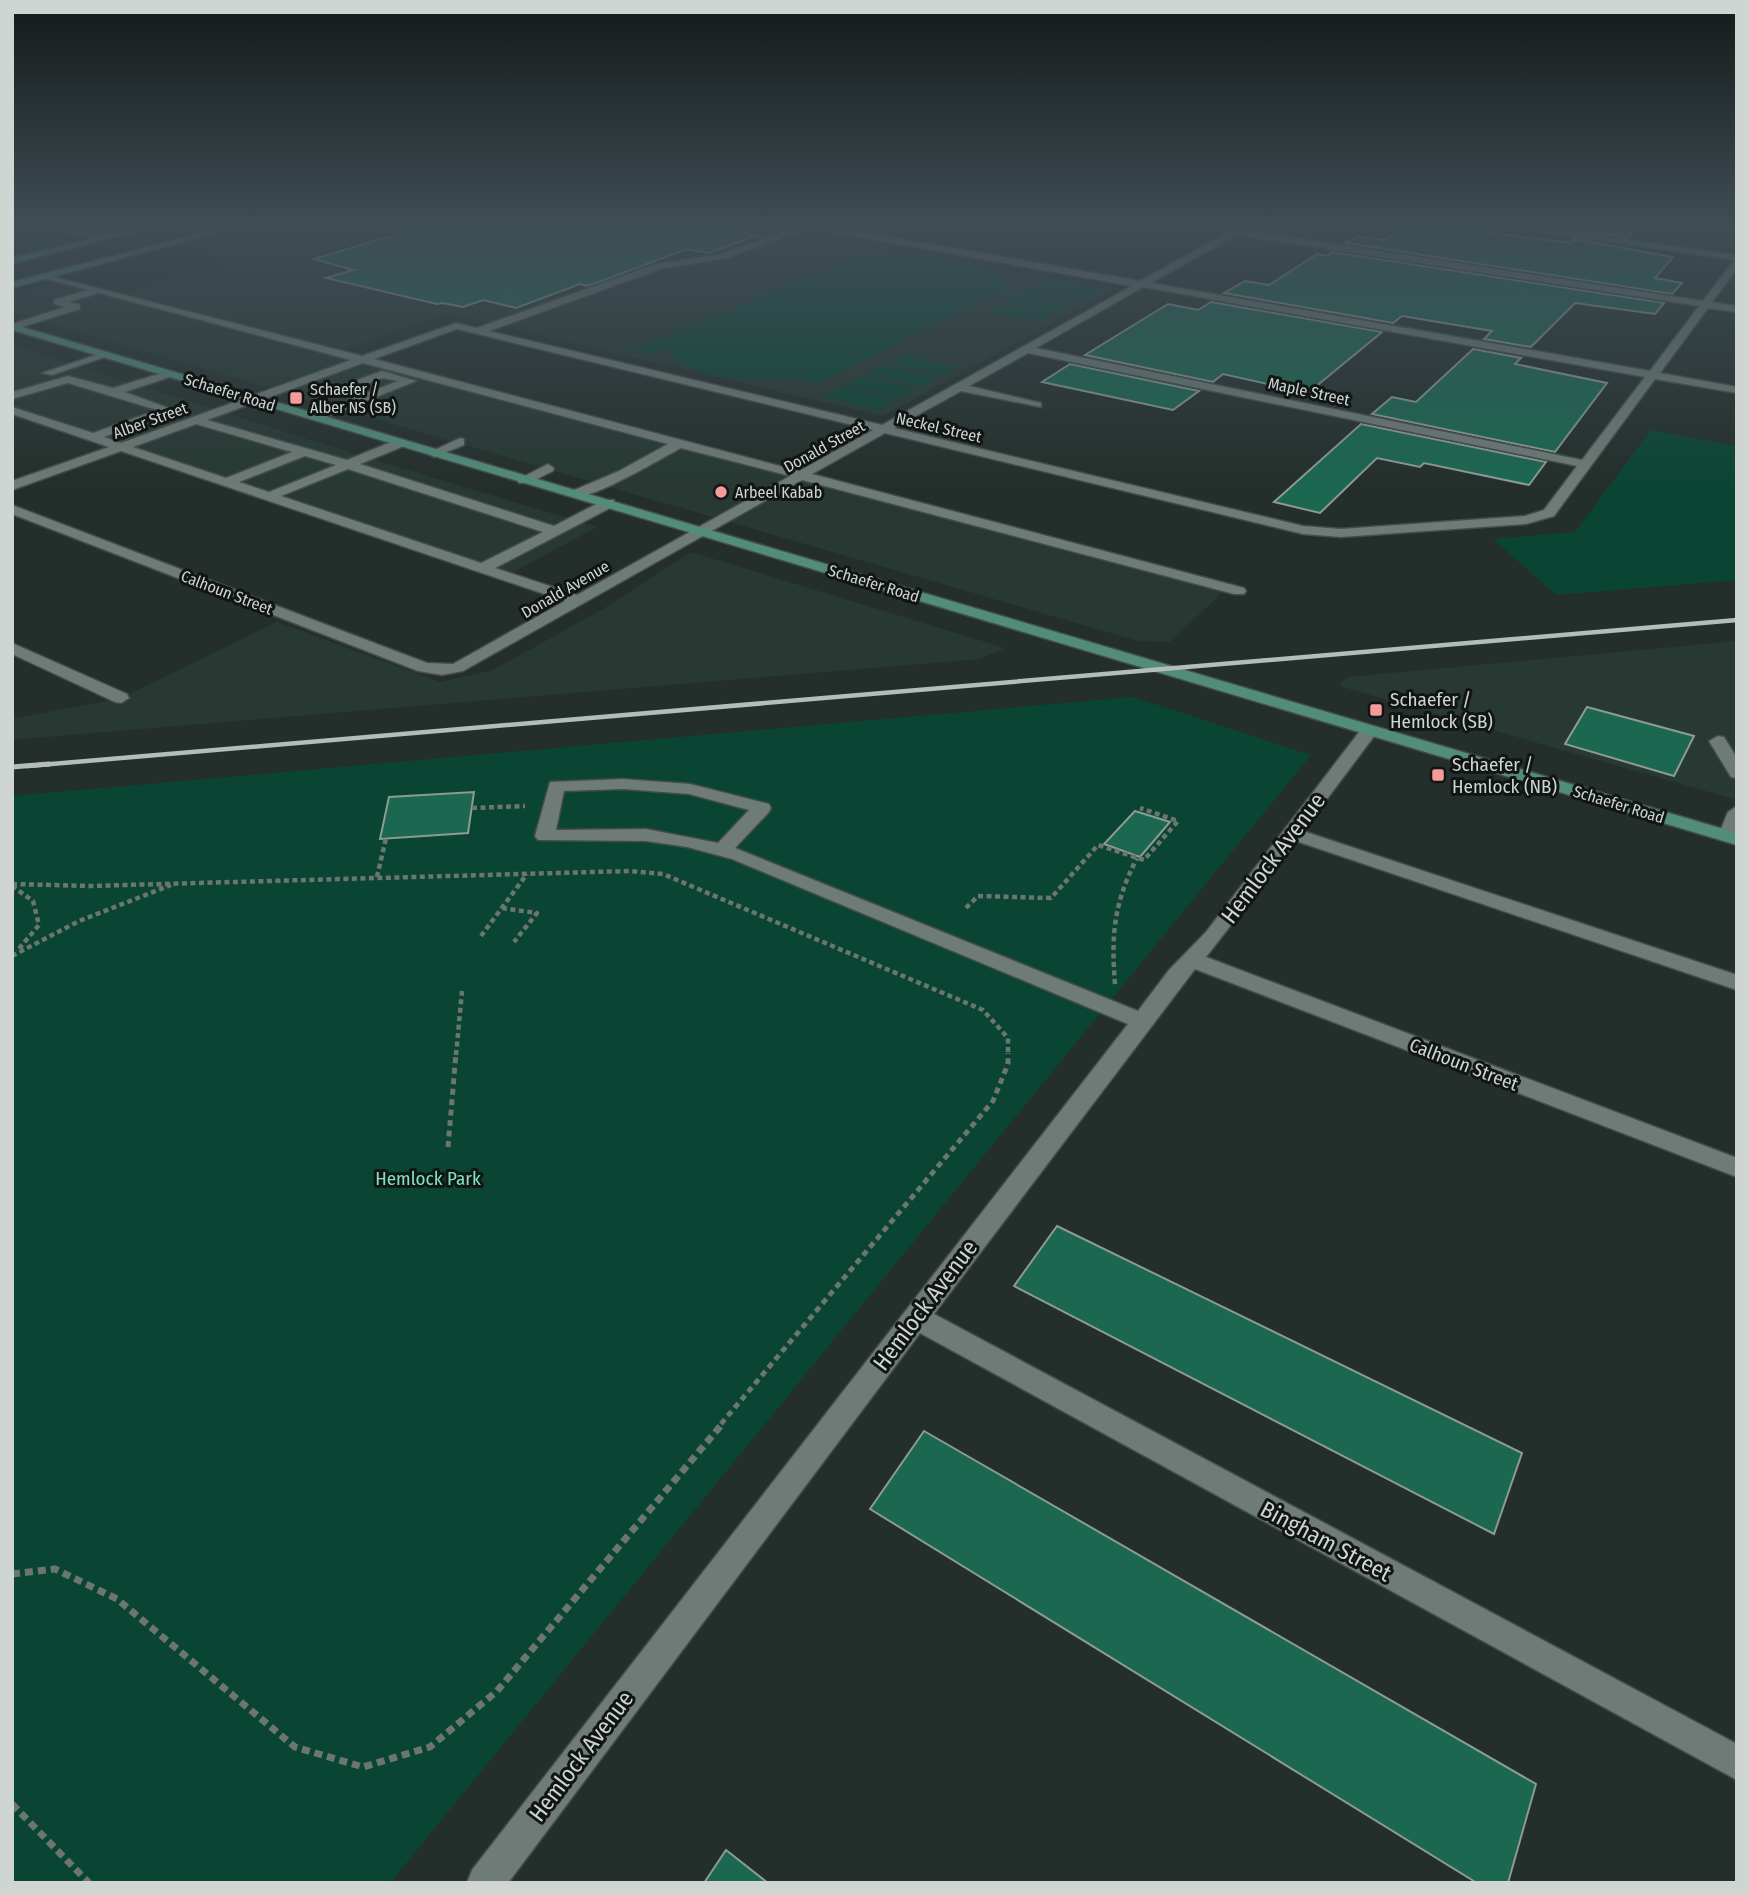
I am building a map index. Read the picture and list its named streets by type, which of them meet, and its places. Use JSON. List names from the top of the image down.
{
  "streets": {
    "main road": ["Schaefer Road"],
    "street": [
      "Maple Street",
      "Alber Street",
      "Neckel Street",
      "Donald Street",
      "Donald Avenue",
      "Calhoun Street",
      "Hemlock Avenue",
      "Bingham Street"
    ]
  },
  "crossings": [
    ["Maple Street", "Neckel Street"],
    ["Maple Street", "Donald Street"],
    ["Schaefer Road", "Alber Street"],
    ["Schaefer Road", "Donald Street"],
    ["Schaefer Road", "Donald Avenue"],
    ["Schaefer Road", "Hemlock Avenue"],
    ["Alber Street", "Neckel Street"],
    ["Neckel Street", "Donald Street"],
    ["Donald Street", "Donald Avenue"],
    ["Donald Avenue", "Calhoun Street"],
    ["Calhoun Street", "Hemlock Avenue"],
    ["Hemlock Avenue", "Bingham Street"]
  ],
  "parks": ["Hemlock Park"],
  "places": {
    "transit": ["Schaefer / Alber NS (SB)", "Schaefer / Hemlock (SB)", "Schaefer / Hemlock (NB)"],
    "other": ["Arbeel Kabab"]
  }
}
